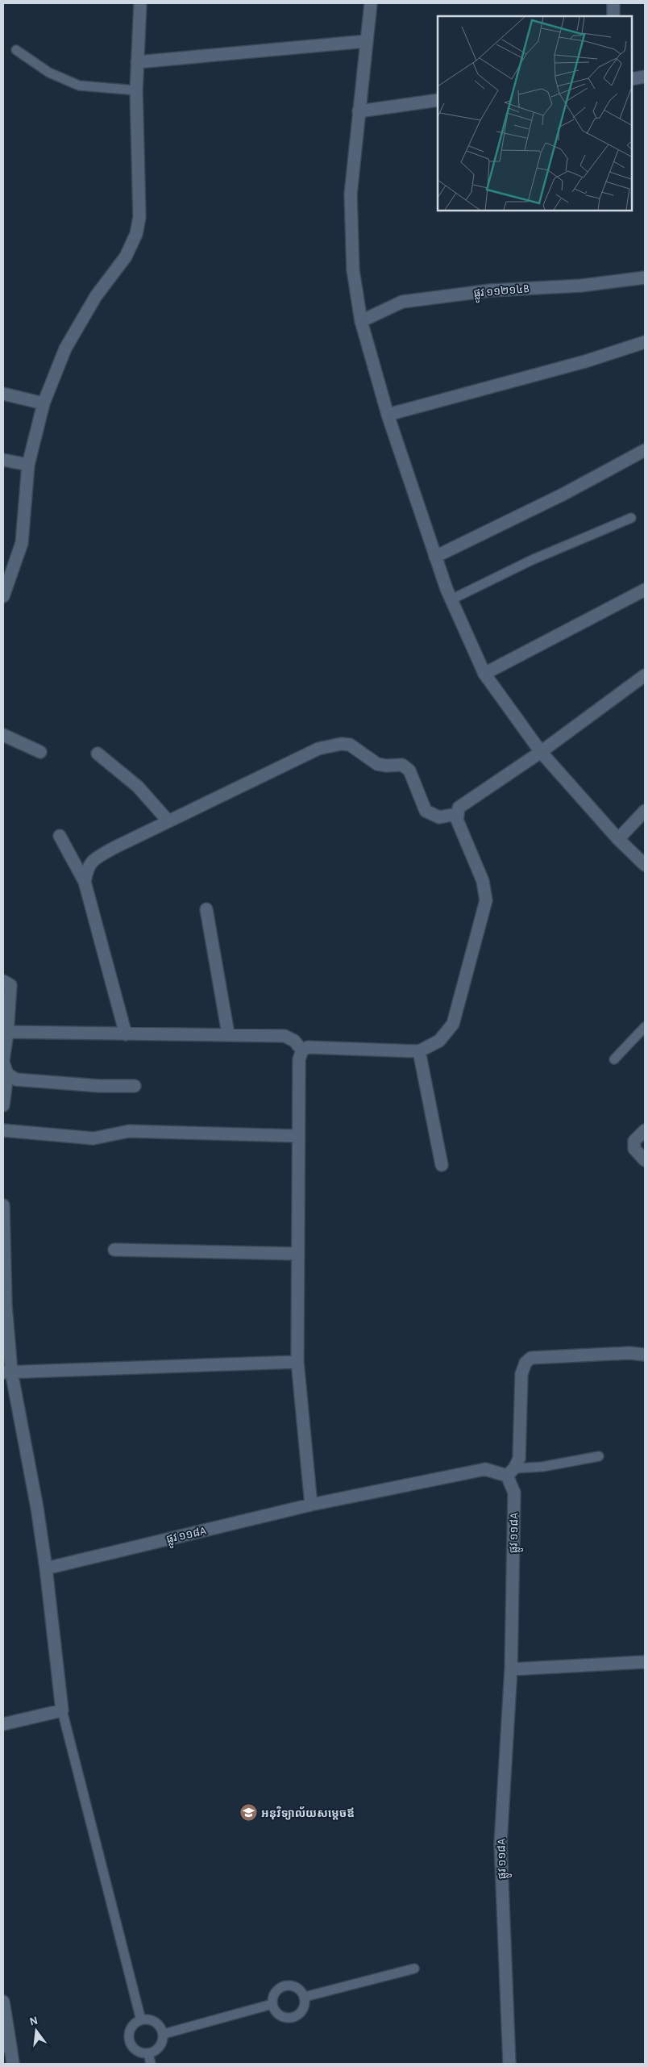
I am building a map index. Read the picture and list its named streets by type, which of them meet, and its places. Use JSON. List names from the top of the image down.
{
  "streets": {
    "street": ["ផ្លូវ ១១២១៤B", "ផ្លូវ ១១៨A"]
  },
  "places": {
    "school or university": ["អនុវិទ្យាល័យសម្តេចឪ"]
  },
  "north": "top"
}
